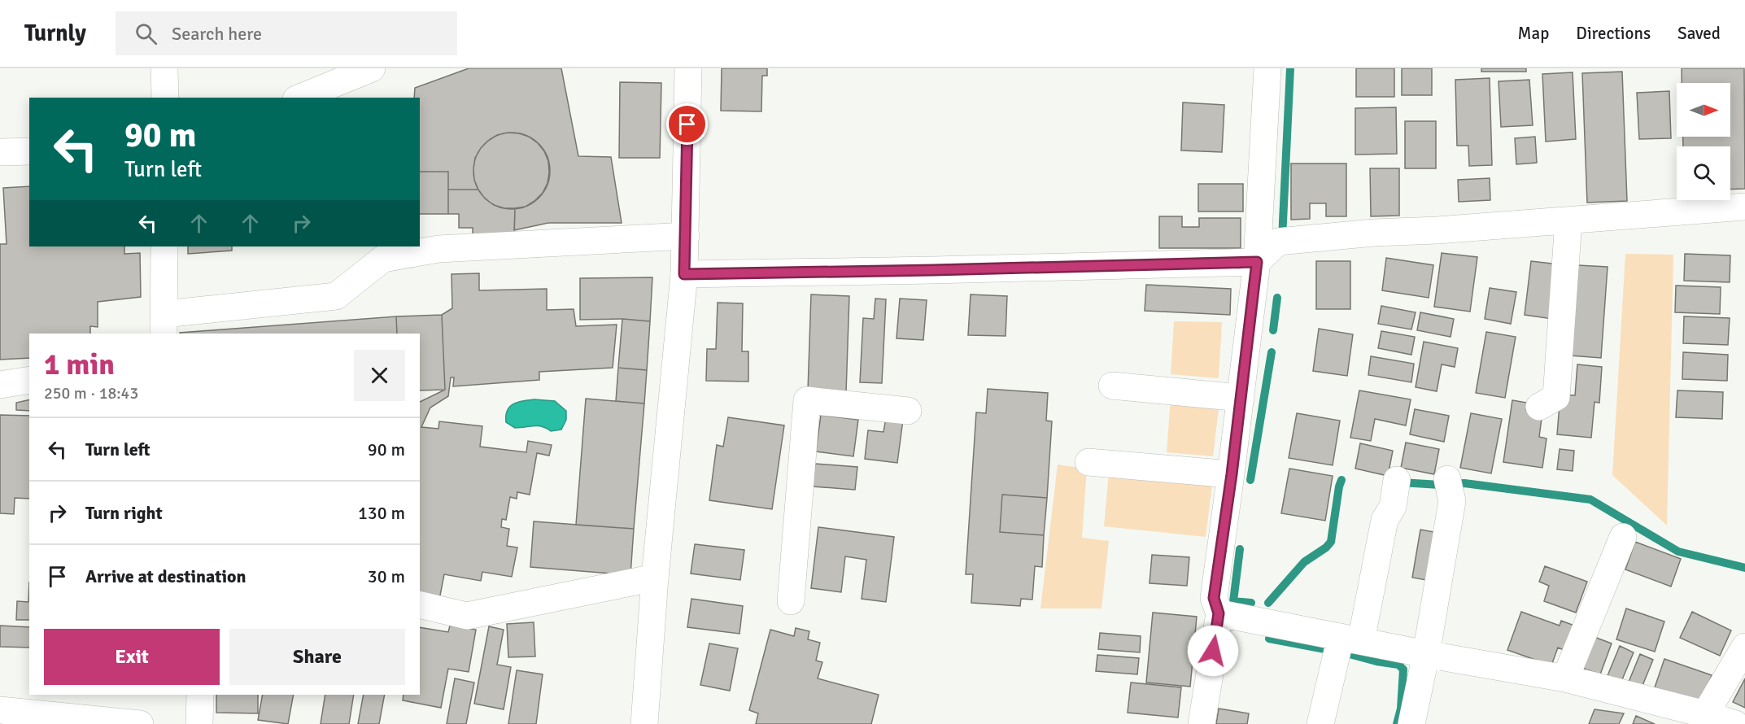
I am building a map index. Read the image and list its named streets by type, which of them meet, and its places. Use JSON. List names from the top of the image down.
{
  "north": "right",
  "page": {
    "header": "Turnly",
    "search": "Search here",
    "nav": ["Map", "Directions", "Saved"],
    "turn": ["90 m", "Turn left"],
    "heading": ["1 min", "250 m · 18:43"],
    "list": [
      {
        "name": "Turn left",
        "value": "90 m"
      },
      {
        "name": "Turn right",
        "value": "130 m"
      },
      {
        "name": "Arrive at destination",
        "value": "30 m"
      }
    ],
    "buttons": ["Exit", "Share"]
  }
}
